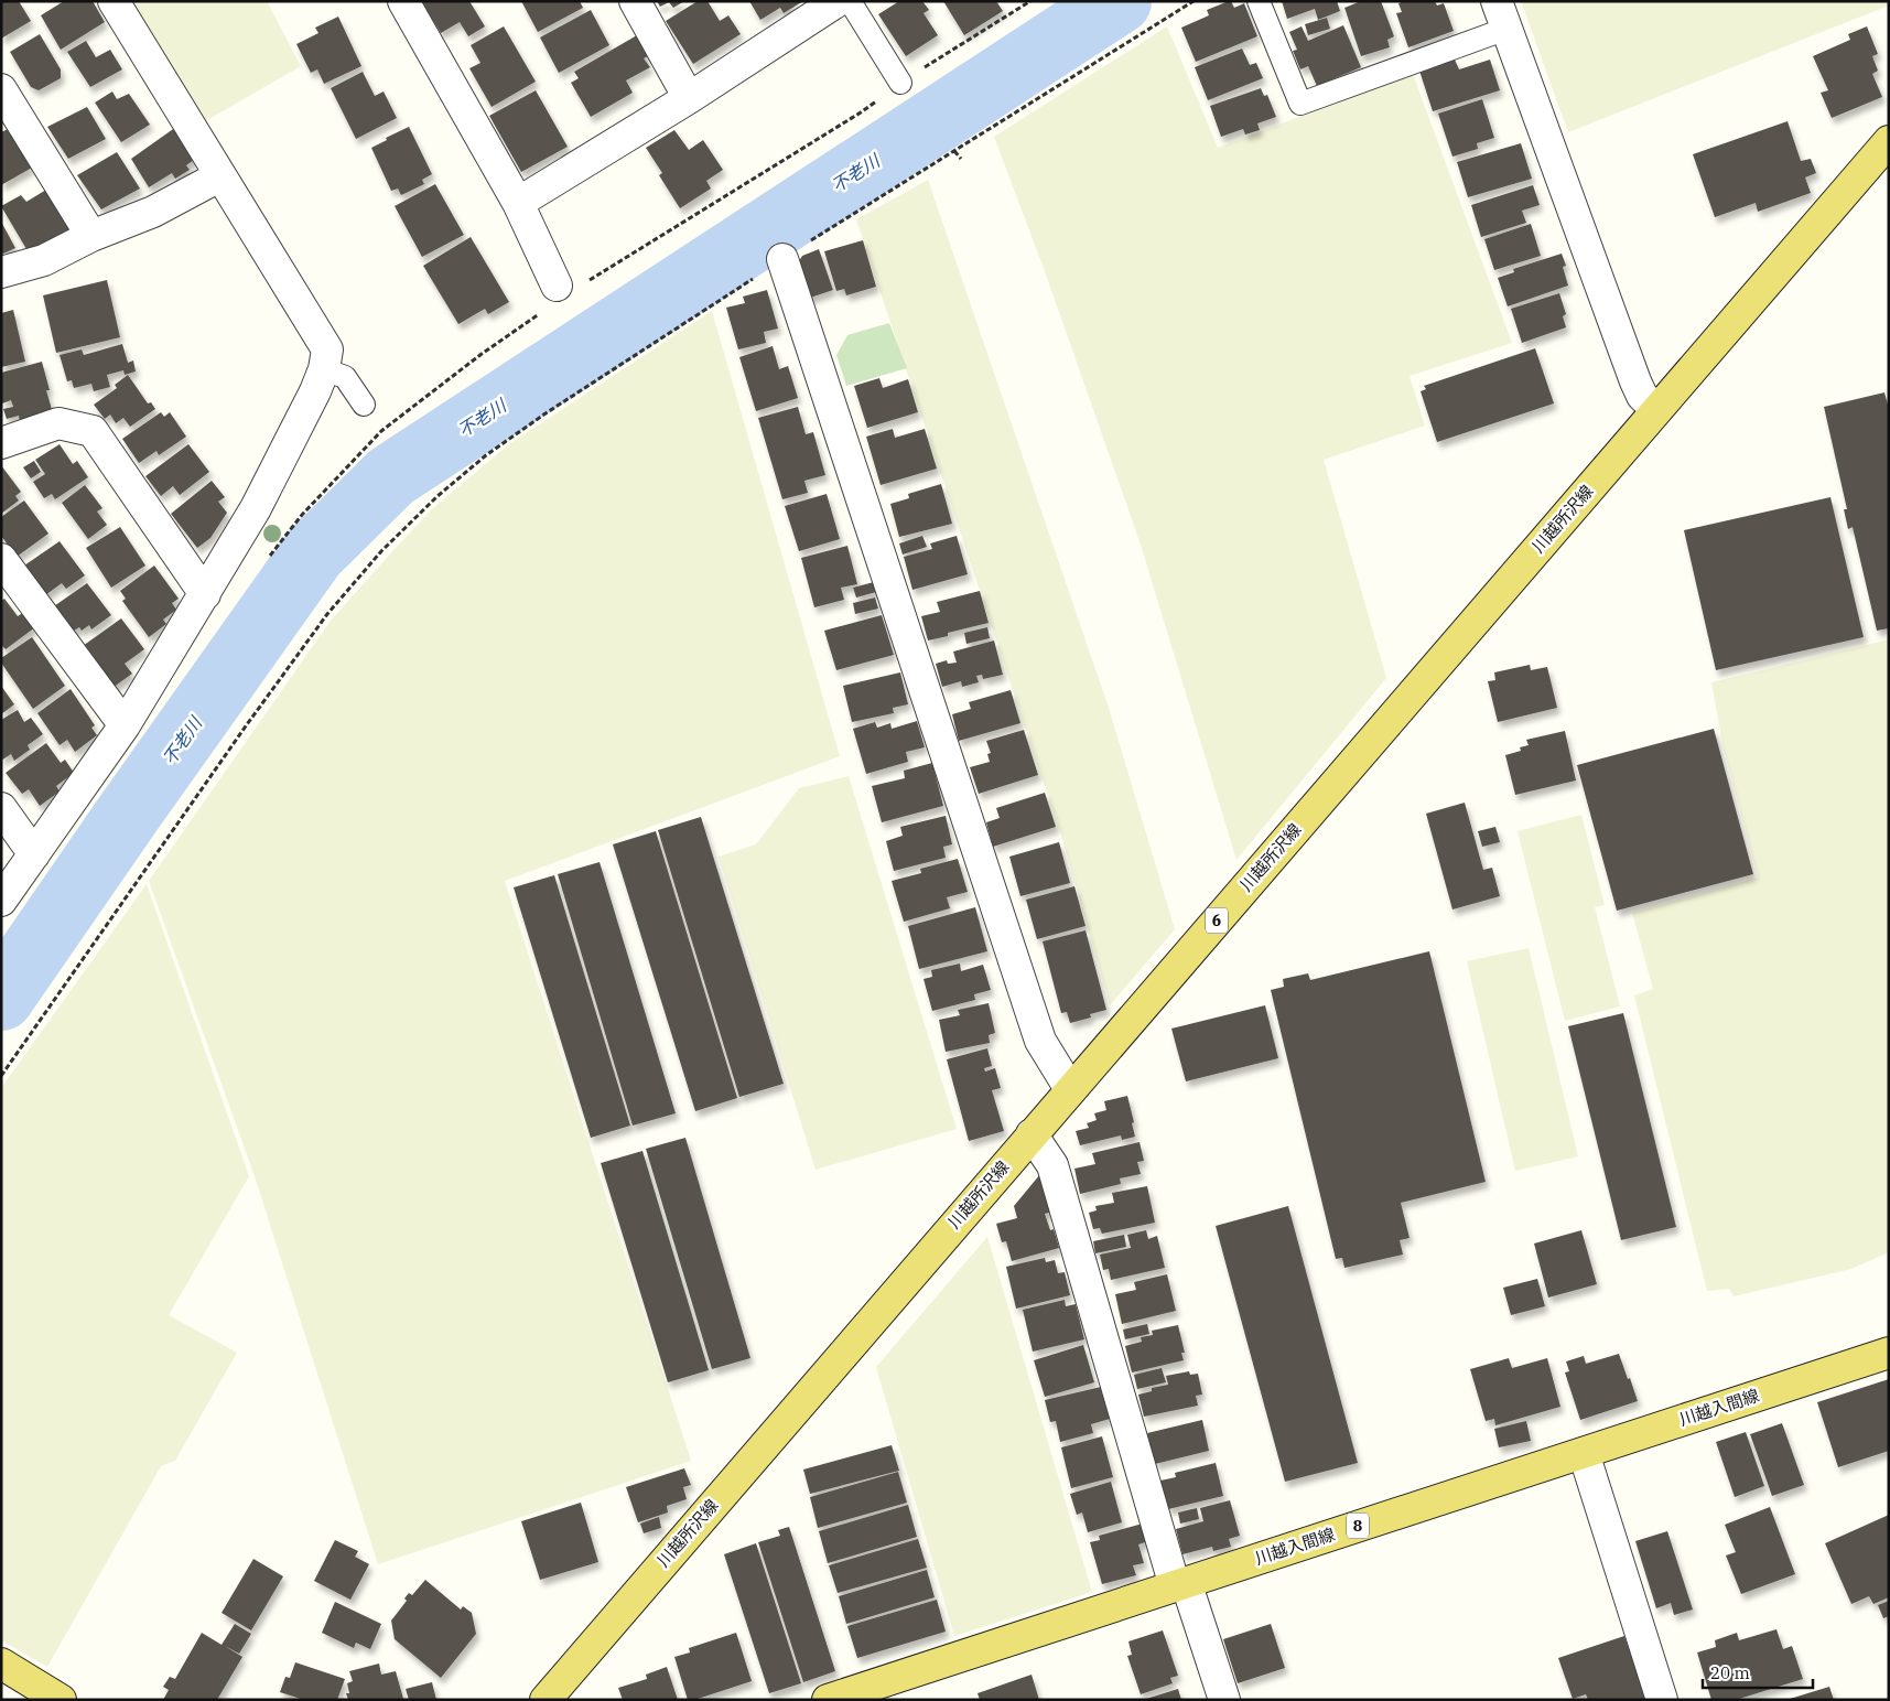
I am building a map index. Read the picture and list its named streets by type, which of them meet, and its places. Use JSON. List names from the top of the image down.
{
  "streets": {
    "main road": [
      "川越所沢線",
      "6",
      "川越入間線",
      "8"
    ]
  },
  "water": ["不老川"],
  "scale_bar": "20 m"
}
